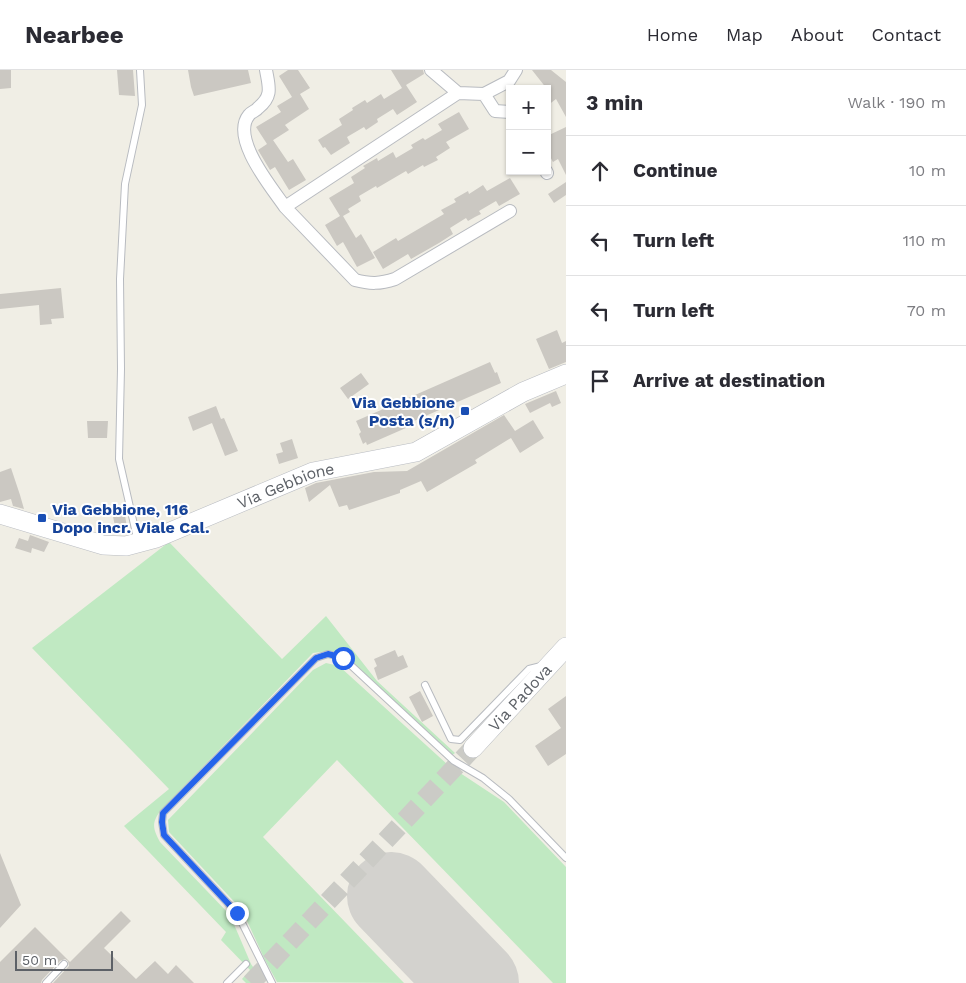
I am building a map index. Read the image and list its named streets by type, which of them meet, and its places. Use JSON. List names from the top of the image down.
{
  "streets": {
    "street": ["Via Gebbione", "Via Padova"]
  },
  "places": {
    "transit": ["Via Gebbione Posta (s/n)", "Via Gebbione, 116 Dopo incr. Viale Cal."]
  },
  "scale_bar": "50 m",
  "page": {
    "header": "Nearbee",
    "nav": [
      "Home",
      "Map",
      "About",
      "Contact"
    ],
    "heading": ["3 min", "Walk · 190 m"],
    "map_buttons": ["+", "−"],
    "list": [
      ["Continue", "10 m"],
      ["Turn left", "110 m"],
      ["Turn left", "70 m"],
      "Arrive at destination"
    ],
    "scale": "50 m"
  }
}
